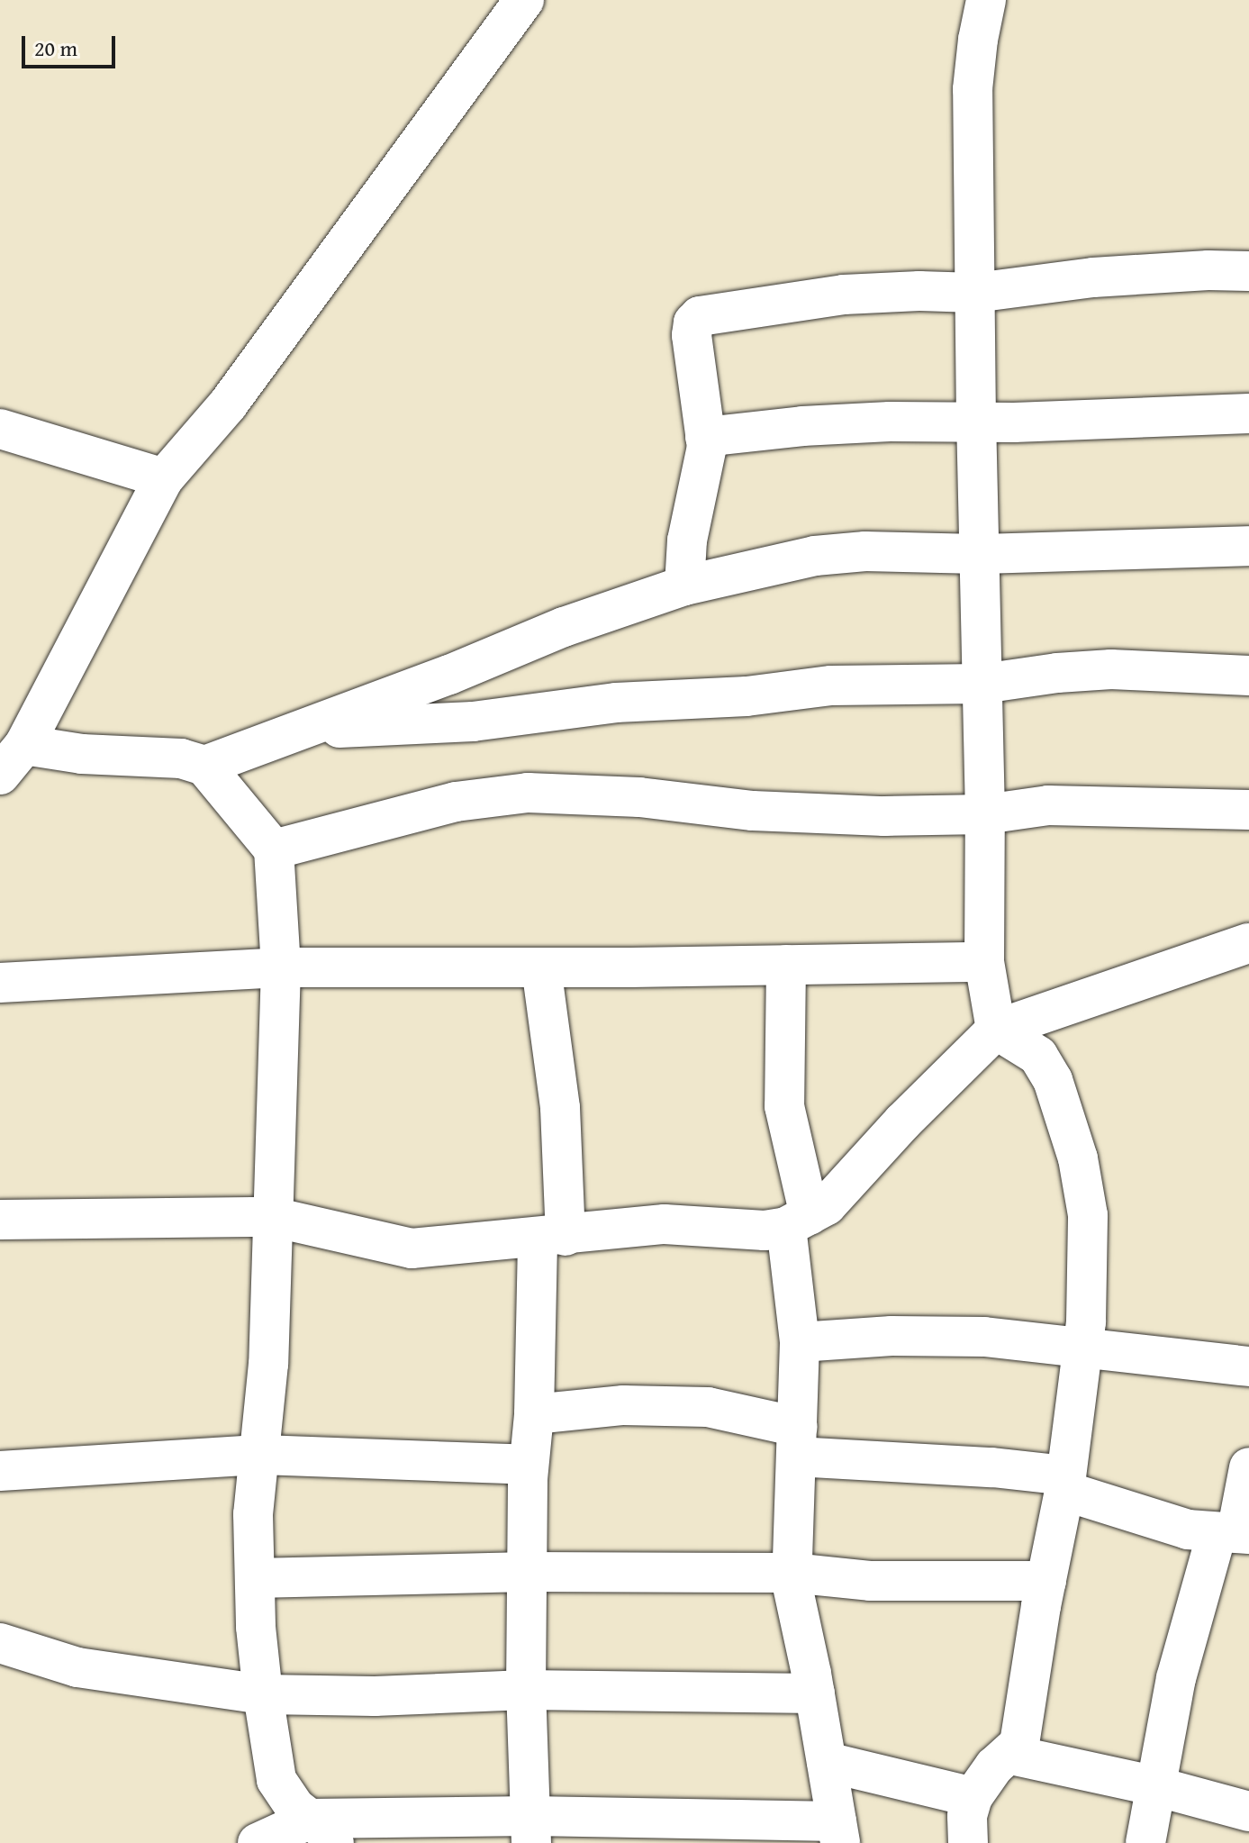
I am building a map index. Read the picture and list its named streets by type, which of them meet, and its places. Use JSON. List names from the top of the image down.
{
  "scale_bar": "20 m"
}
